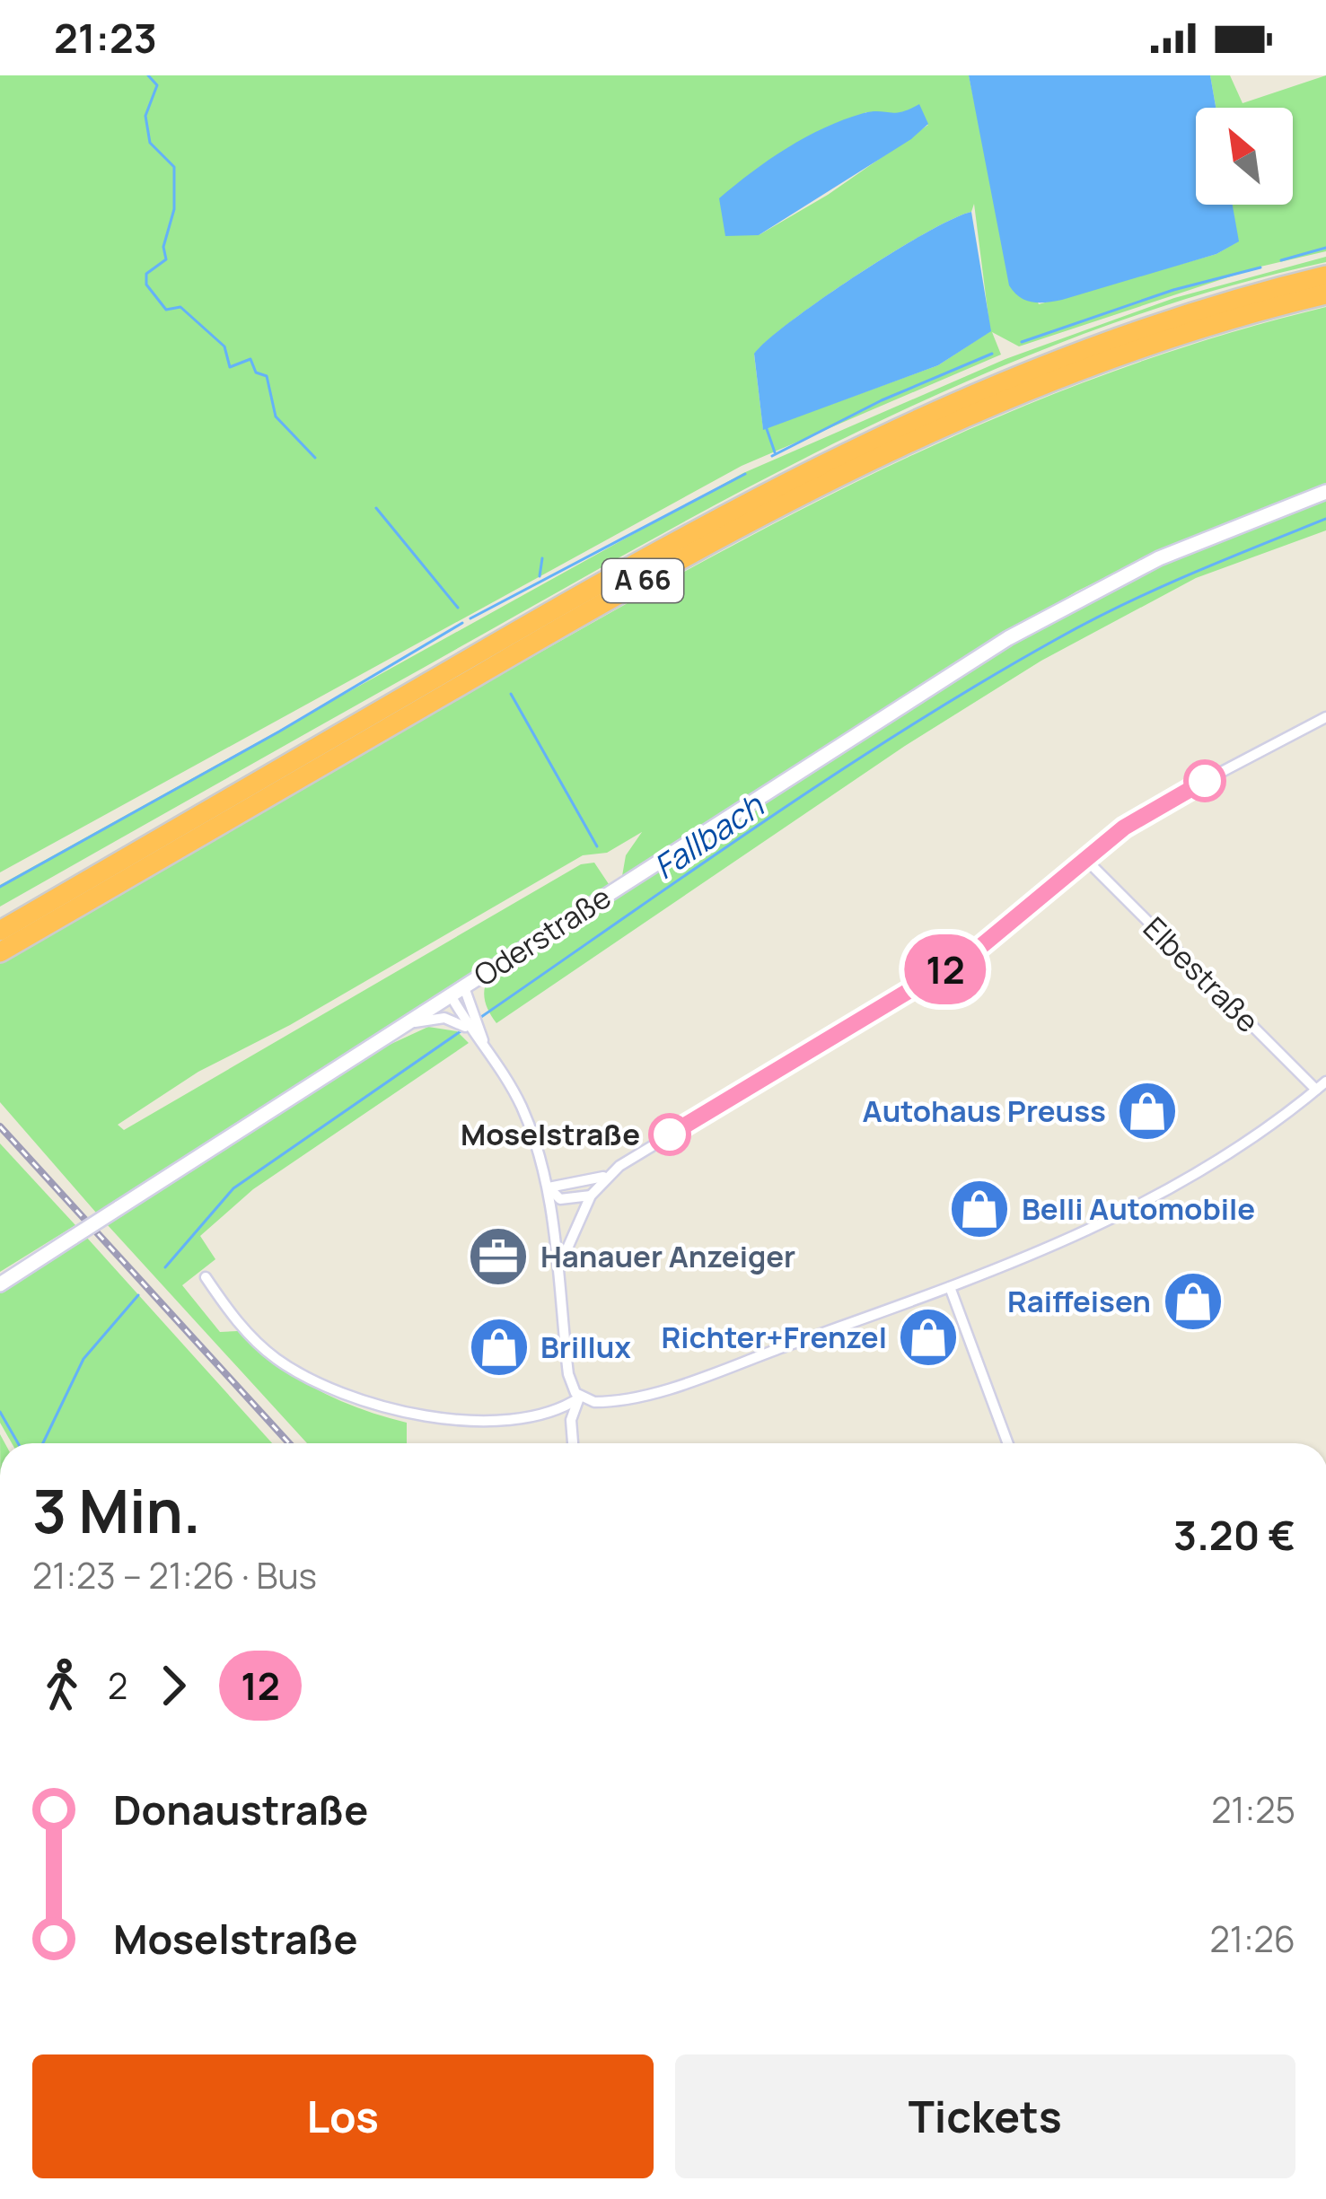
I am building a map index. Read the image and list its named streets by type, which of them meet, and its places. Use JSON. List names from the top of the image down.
{
  "streets": {
    "highway": ["A 66"],
    "street": ["Oderstraße", "Elbestraße"]
  },
  "water": ["Fallbach"],
  "places": {
    "shop": [
      "Autohaus Preuss",
      "Belli Automobile",
      "Raiffeisen",
      "Richter+Frenzel",
      "Brillux"
    ],
    "other": ["Moselstraße"],
    "office": ["Hanauer Anzeiger"]
  },
  "lines": ["bus line 12"],
  "north": "top left",
  "page": {
    "status": "21:23",
    "on_map": "12",
    "heading": ["3 Min.", "21:23 – 21:26 · Bus", "3.20 €"],
    "legs": ["2", "12"],
    "list": [
      {
        "name": "Donaustraße",
        "value": "21:25"
      },
      {
        "name": "Moselstraße",
        "value": "21:26"
      }
    ],
    "buttons": ["Los", "Tickets"]
  }
}
